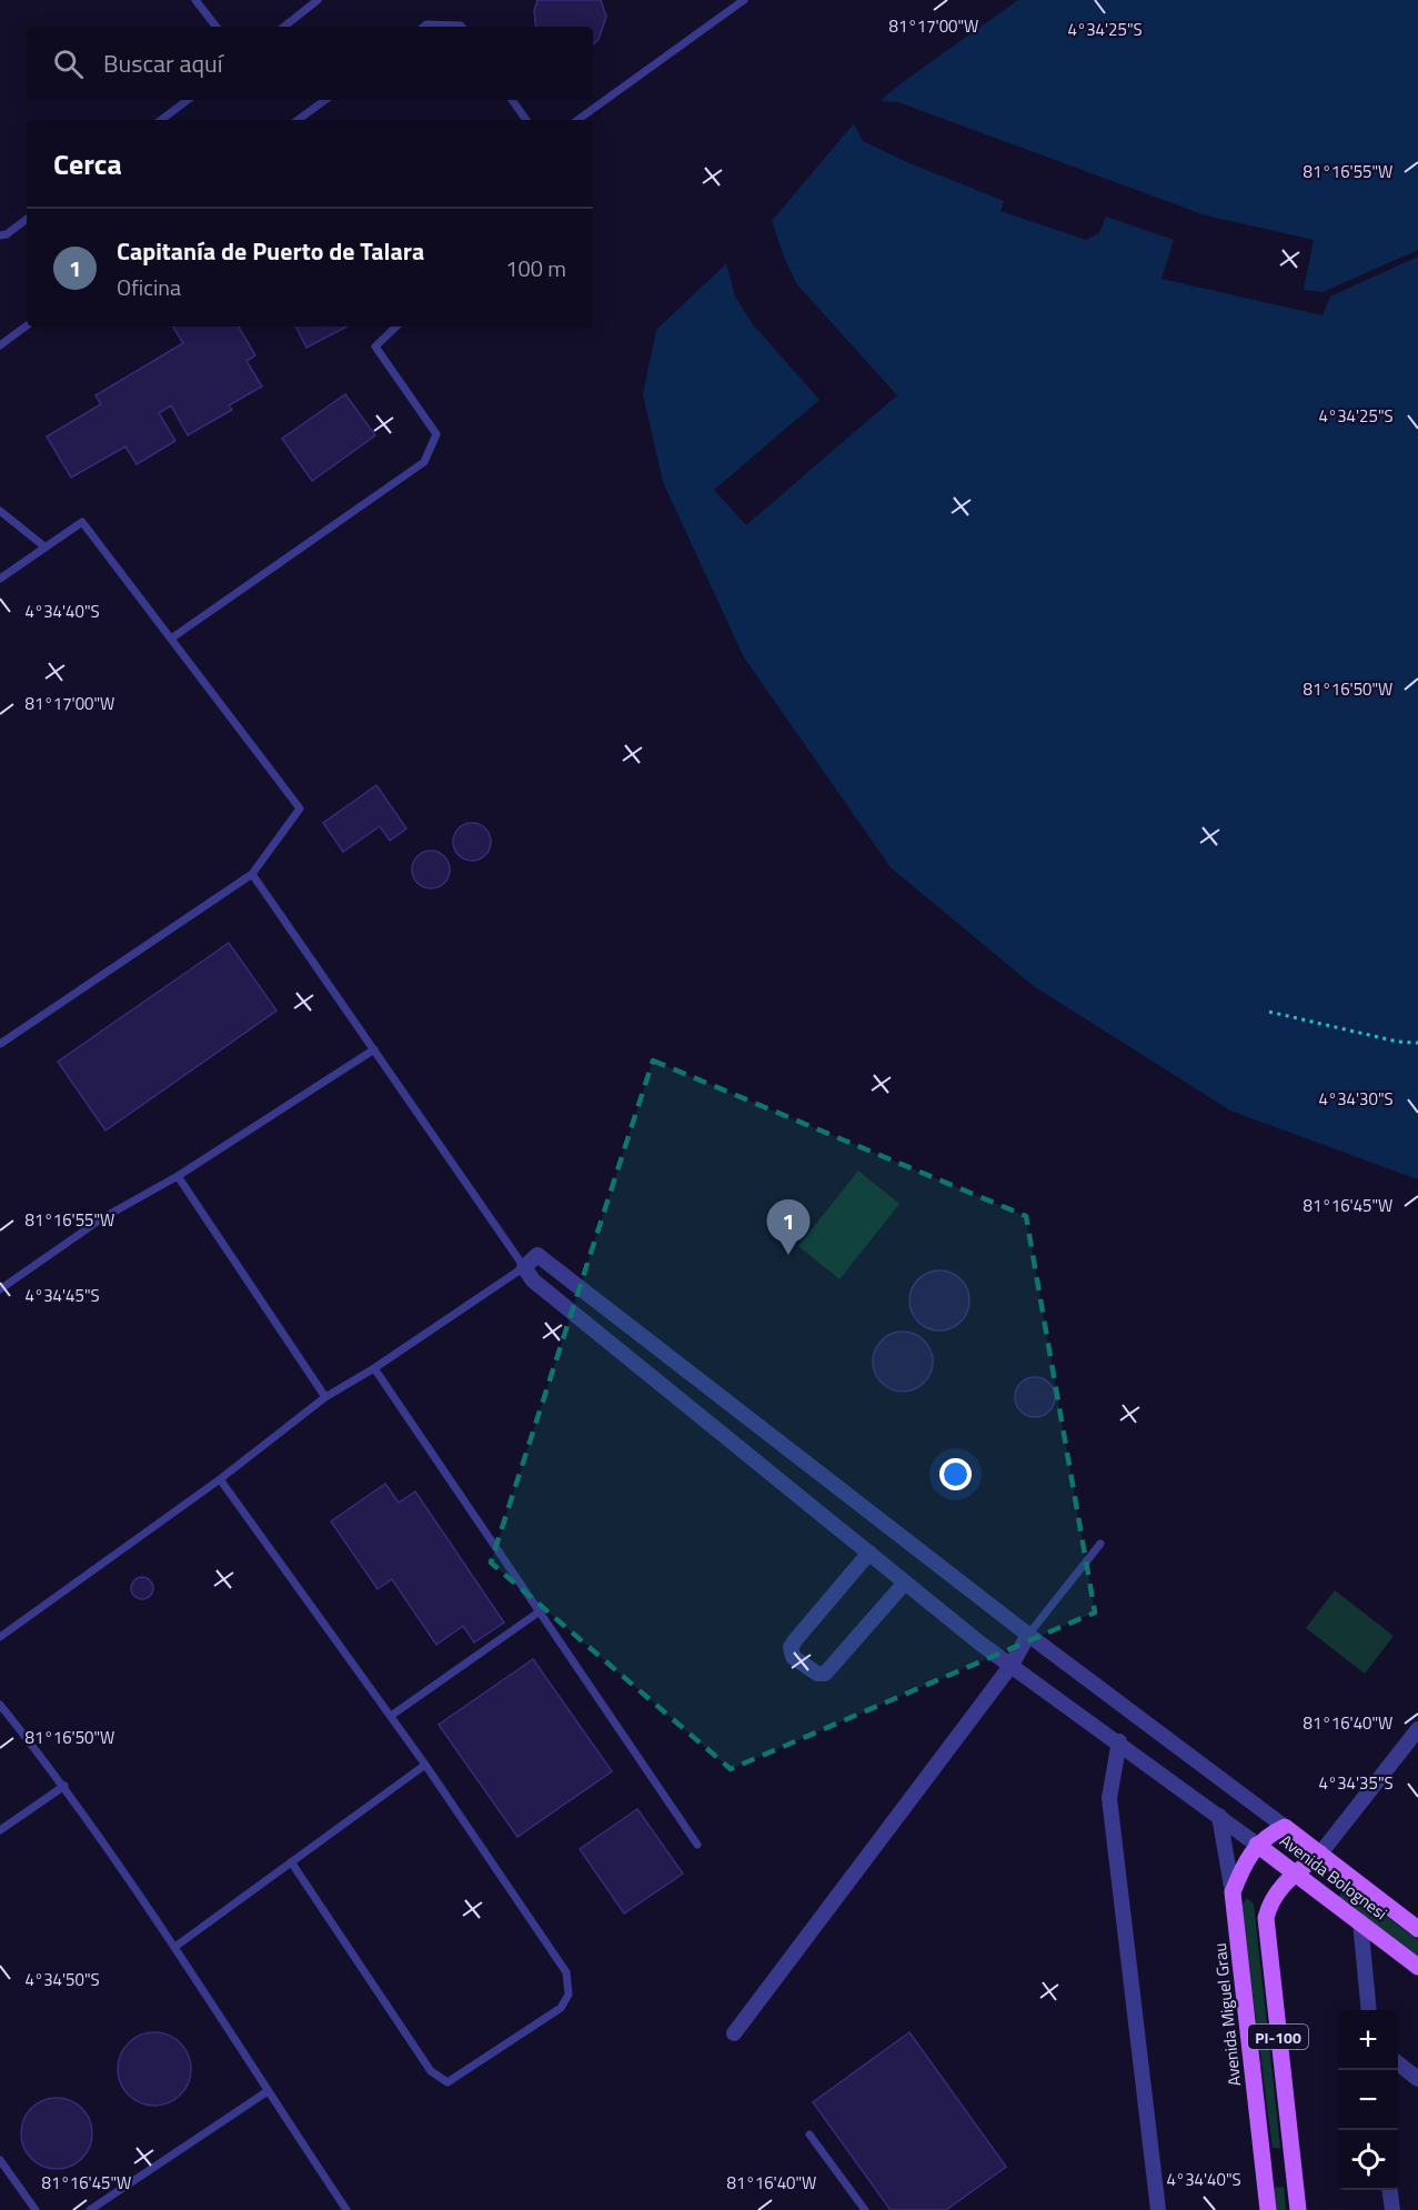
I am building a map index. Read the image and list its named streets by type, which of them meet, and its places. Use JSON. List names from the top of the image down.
{
  "streets": {
    "main road": ["Avenida Bolognesi", "Avenida Miguel Grau", "PI-100"]
  },
  "crossings": [
    ["Avenida Bolognesi", "PI-100"],
    ["Avenida Miguel Grau", "PI-100"]
  ],
  "page": {
    "search": "Buscar aquí",
    "heading": "Cerca",
    "list": [
      {
        "mark": "1",
        "name": "Capitanía de Puerto de Talara",
        "note": "Oficina",
        "value": "100 m"
      }
    ],
    "pins": "1",
    "map_buttons": ["+", "−"]
  },
  "coordinates": [
    "81°17'00\"W",
    "4°34'25\"S",
    "81°16'55\"W",
    "4°34'40\"S",
    "81°16'50\"W",
    "4°34'30\"S",
    "81°16'45\"W",
    "4°34'45\"S",
    "81°16'40\"W",
    "4°34'35\"S",
    "4°34'50\"S"
  ]
}
